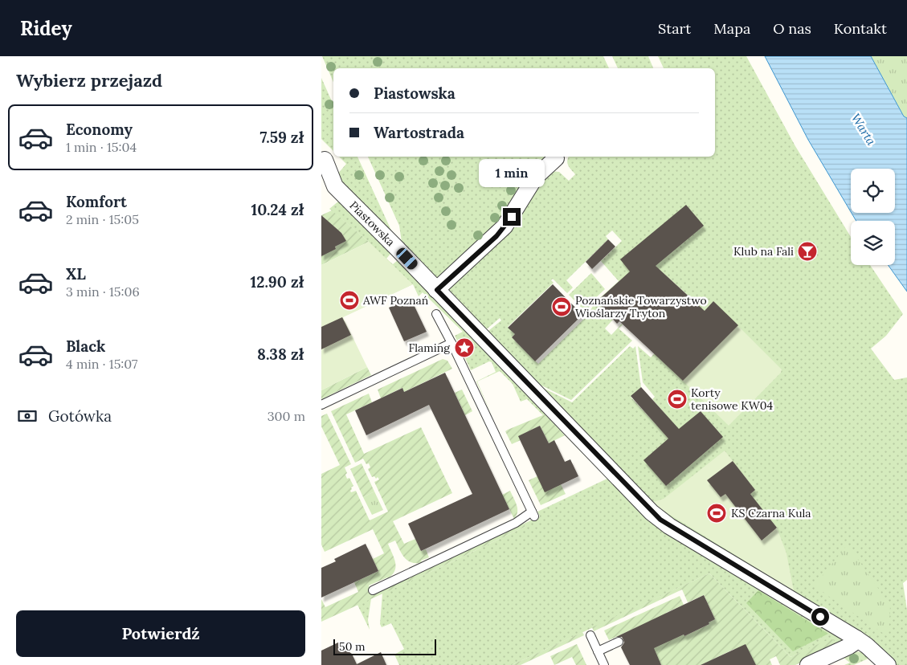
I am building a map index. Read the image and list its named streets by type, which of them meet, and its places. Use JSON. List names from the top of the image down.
{
  "streets": {
    "street": ["Piastowska"]
  },
  "water": ["Warta"],
  "places": {
    "bar": ["Klub na Fali"],
    "sports": [
      "AWF Poznań",
      "Poznańskie Towarzystwo Wioślarzy Tryton",
      "Korty tenisowe KW04",
      "KS Czarna Kula"
    ],
    "place": ["Flaming"]
  },
  "scale_bar": "50 m",
  "page": {
    "header": "Ridey",
    "nav": [
      "Start",
      "Mapa",
      "O nas",
      "Kontakt"
    ],
    "heading": "Wybierz przejazd",
    "banner": ["Piastowska", "Wartostrada"],
    "list": [
      {
        "name": "Economy",
        "note": "1 min · 15:04",
        "value": "7.59 zł"
      },
      {
        "name": "Komfort",
        "note": "2 min · 15:05",
        "value": "10.24 zł"
      },
      {
        "name": "XL",
        "note": "3 min · 15:06",
        "value": "12.90 zł"
      },
      {
        "name": "Black",
        "note": "4 min · 15:07",
        "value": "8.38 zł"
      }
    ],
    "bubble": "1 min",
    "pay": ["Gotówka", "300 m"],
    "buttons": "Potwierdź",
    "scale": "50 m"
  }
}
